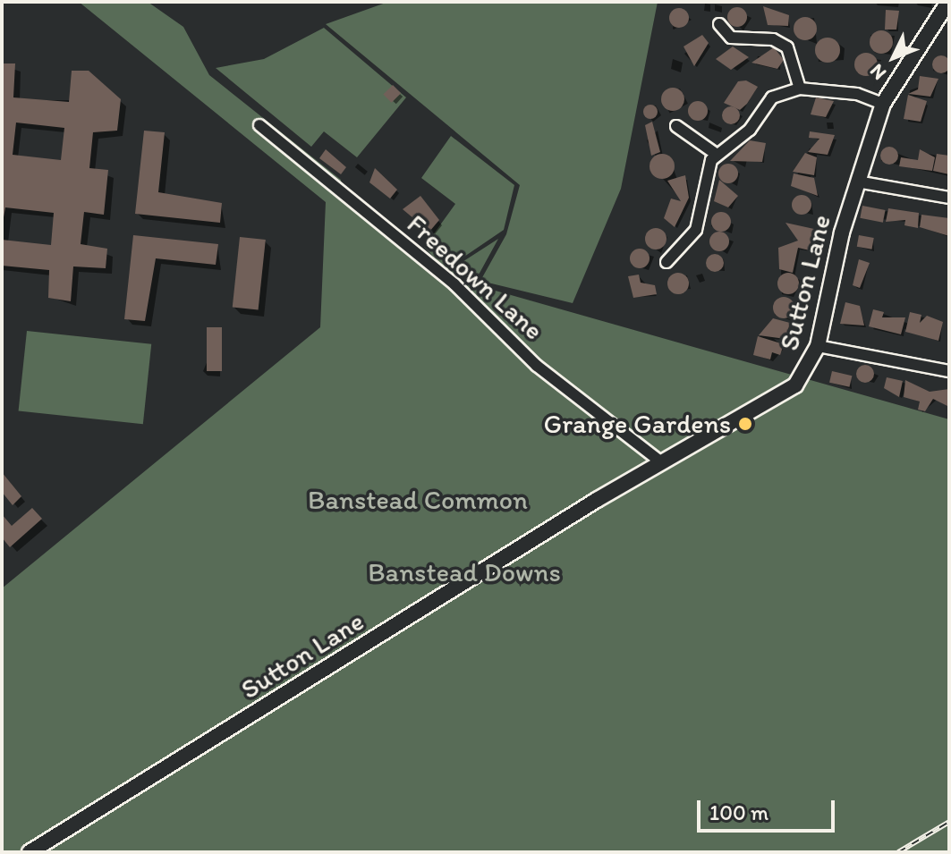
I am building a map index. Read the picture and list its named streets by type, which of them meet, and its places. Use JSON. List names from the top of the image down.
{
  "streets": {
    "main road": ["Sutton Lane"],
    "street": ["Freedown Lane"]
  },
  "crossings": [
    ["Freedown Lane", "Sutton Lane"]
  ],
  "parks": ["Banstead Common", "Banstead Downs"],
  "places": ["Grange Gardens"],
  "scale_bar": "100 m",
  "north": "bottom left"
}
